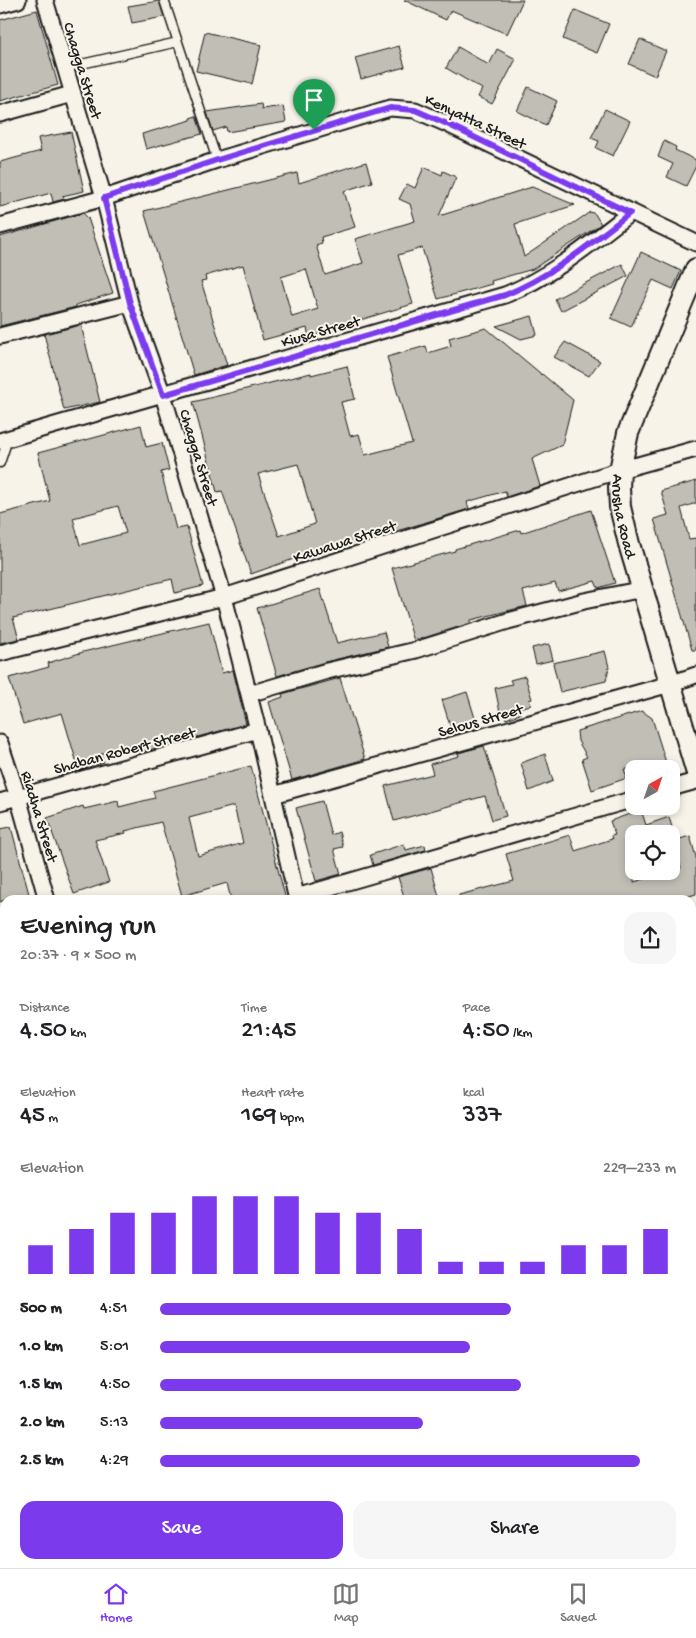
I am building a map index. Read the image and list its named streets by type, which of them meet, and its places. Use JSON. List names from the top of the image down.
{
  "streets": {
    "main road": ["Arusha Road"],
    "street": [
      "Chagga Street",
      "Kenyatta Street",
      "Kiusa Street",
      "Kawawa Street",
      "Selous Street",
      "Shaban Robert Street",
      "Riadha Street"
    ]
  },
  "crossings": [
    ["Chagga Street", "Kenyatta Street"],
    ["Chagga Street", "Kiusa Street"],
    ["Chagga Street", "Kawawa Street"],
    ["Chagga Street", "Selous Street"],
    ["Chagga Street", "Shaban Robert Street"],
    ["Kenyatta Street", "Kiusa Street"],
    ["Arusha Road", "Kawawa Street"],
    ["Arusha Road", "Selous Street"],
    ["Shaban Robert Street", "Riadha Street"]
  ],
  "north": "top right",
  "page": {
    "heading": ["Evening run", "20:37 · 9 × 500 m"],
    "stats": [
      ["Distance", "4.50 km"],
      ["Time", "21:45"],
      ["Pace", "4:50 /km"],
      ["Elevation", "45 m"],
      ["Heart rate", "169 bpm"],
      ["kcal", "337"]
    ],
    "chart": ["Elevation", "229–233 m"],
    "list": [
      {
        "name": "500 m",
        "note": "4:51"
      },
      {
        "name": "1.0 km",
        "note": "5:01"
      },
      {
        "name": "1.5 km",
        "note": "4:50"
      },
      {
        "name": "2.0 km",
        "note": "5:13"
      },
      {
        "name": "2.5 km",
        "note": "4:29"
      }
    ],
    "buttons": ["Save", "Share"],
    "tabs": ["Home", "Map", "Saved"]
  }
}
